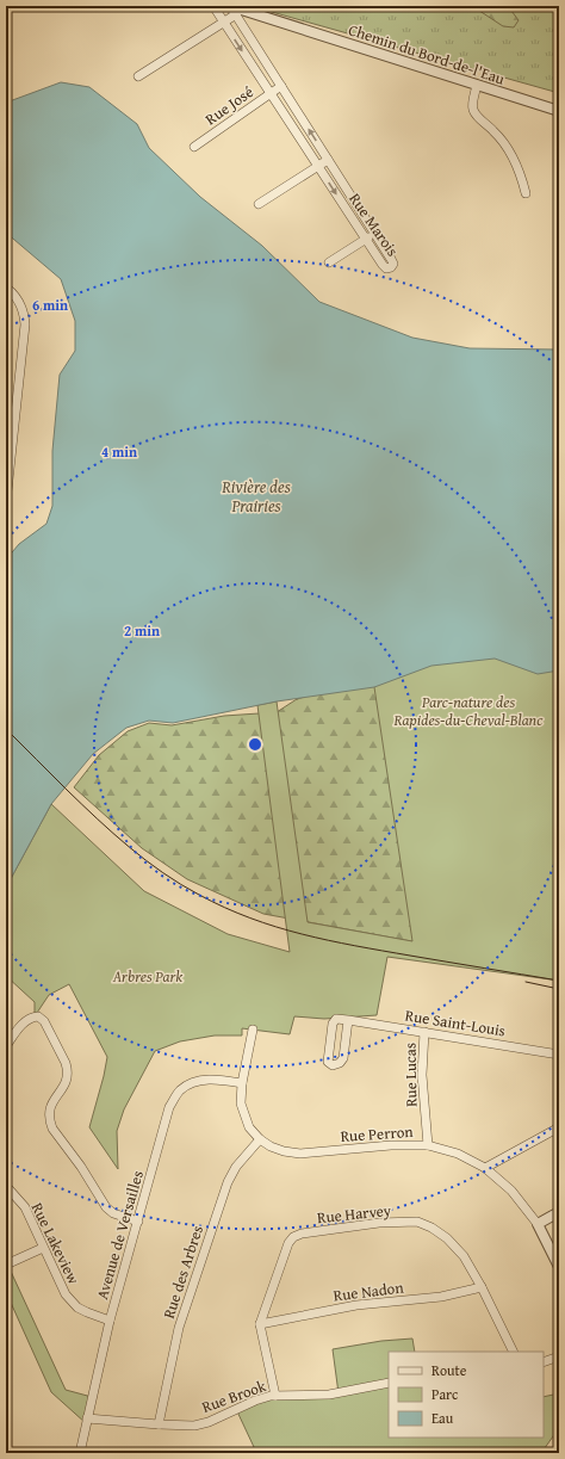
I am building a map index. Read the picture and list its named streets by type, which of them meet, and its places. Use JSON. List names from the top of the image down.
{
  "streets": {
    "street": [
      "Chemin du Bord-de-l'Eau",
      "Rue José",
      "Rue Marois",
      "Rue Saint-Louis",
      "Rue Lucas",
      "Rue Perron",
      "Rue Harvey",
      "Avenue de Versailles",
      "Rue Lakeview",
      "Rue des Arbres",
      "Rue Nadon",
      "Rue Brook"
    ]
  },
  "crossings": [
    ["Chemin du Bord-de-l'Eau", "Rue Marois"],
    ["Rue José", "Rue Marois"],
    ["Rue Saint-Louis", "Rue Lucas"],
    ["Rue Lucas", "Rue Perron"],
    ["Rue Perron", "Avenue de Versailles"],
    ["Rue Perron", "Rue des Arbres"],
    ["Rue Harvey", "Rue Nadon"],
    ["Avenue de Versailles", "Rue Lakeview"],
    ["Avenue de Versailles", "Rue Brook"],
    ["Rue des Arbres", "Rue Brook"]
  ],
  "water": ["Rivière des Prairies"],
  "parks": ["Parc-nature des Rapides-du-Cheval-Blanc", "Arbres Park"],
  "legend": ["Route", "Parc", "Eau"],
  "rings": ["6 min", "4 min", "2 min"]
}
